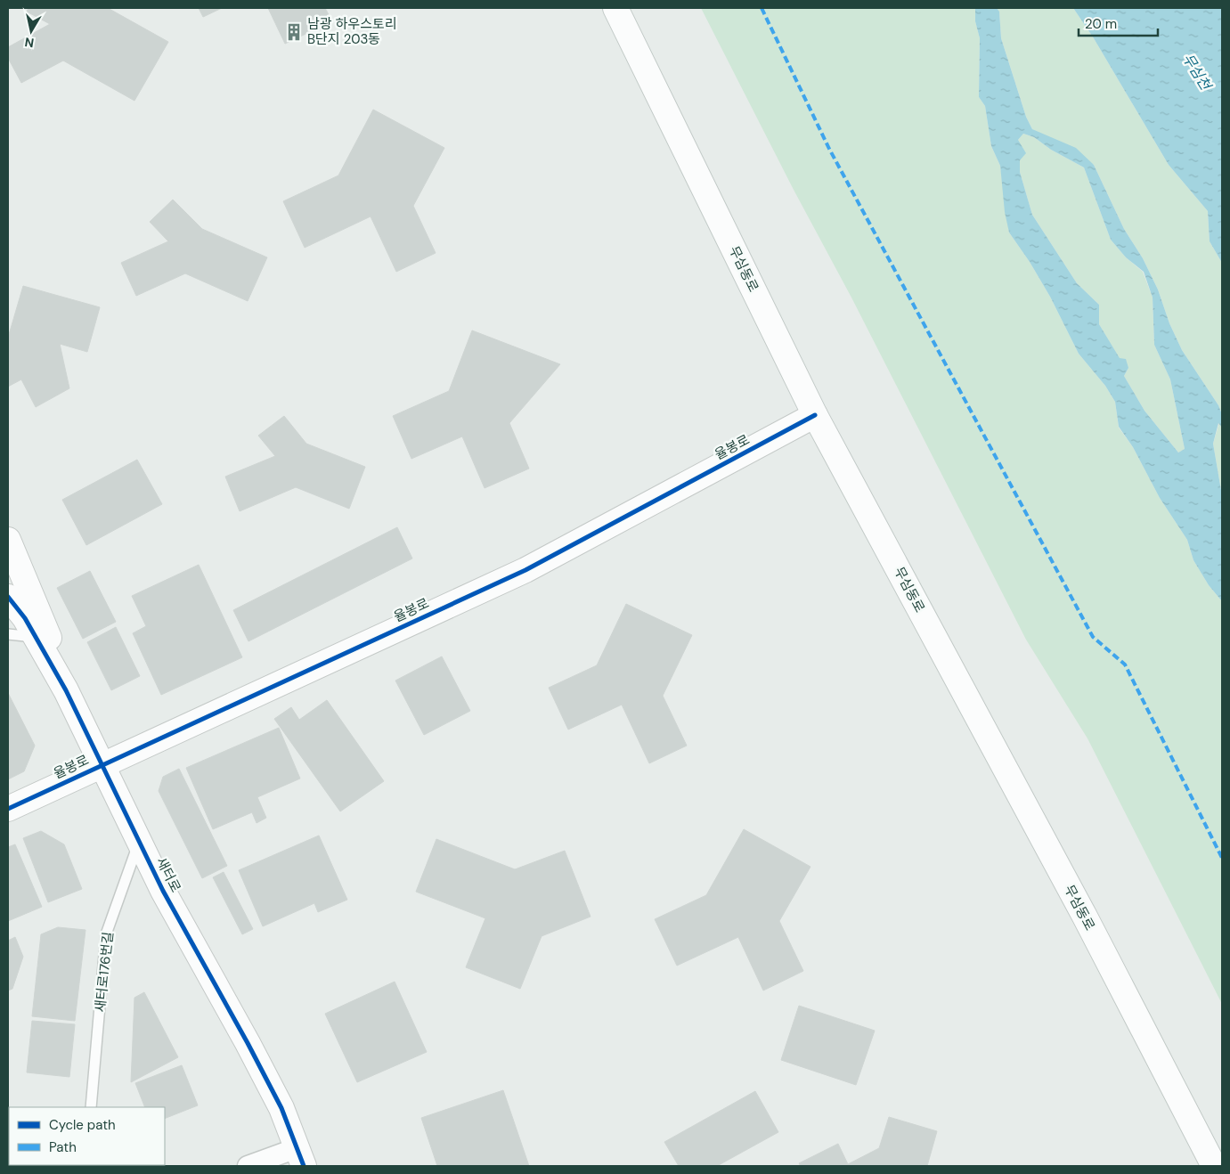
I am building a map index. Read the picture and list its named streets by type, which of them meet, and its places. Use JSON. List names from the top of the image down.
{
  "streets": {
    "street": ["무심동로", "율봉로", "새터로"],
    "lane": ["새터로176번길"]
  },
  "crossings": [
    ["무심동로", "율봉로"],
    ["율봉로", "새터로"],
    ["새터로", "새터로176번길"]
  ],
  "water": ["무심천"],
  "places": {
    "building": ["남광 하우스토리 B단지 203동"]
  },
  "legend": ["Cycle path", "Path"],
  "scale_bar": "20 m",
  "north": "bottom"
}
